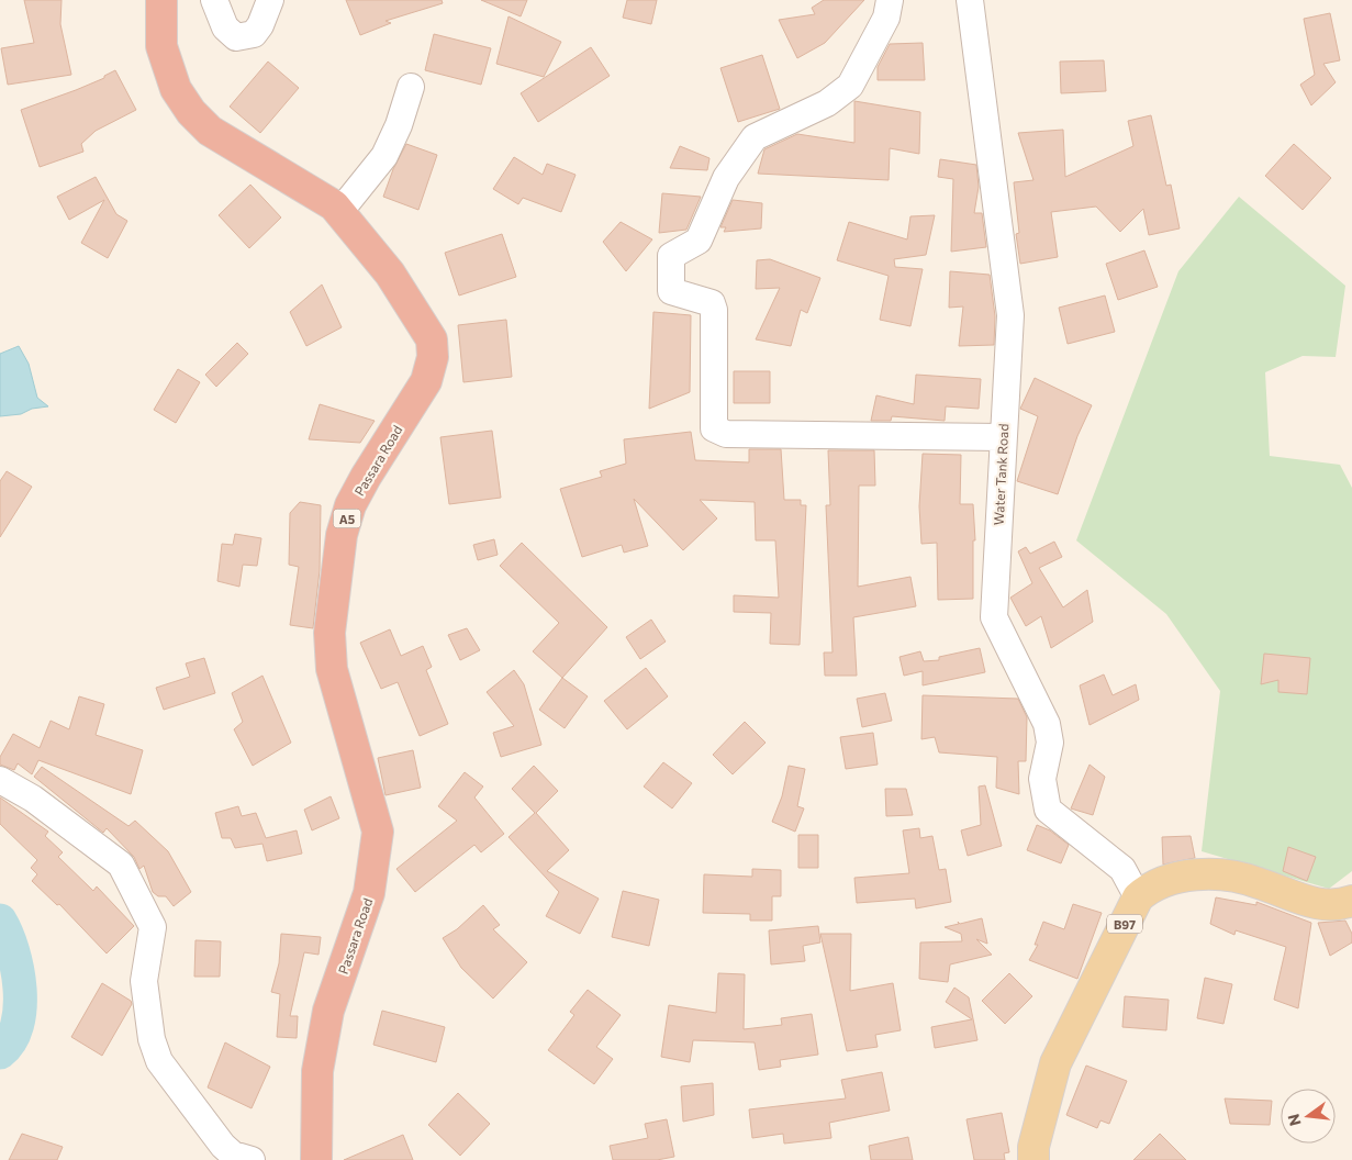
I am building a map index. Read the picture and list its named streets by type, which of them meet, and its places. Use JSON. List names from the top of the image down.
{
  "streets": {
    "highway": ["Passara Road", "A5"],
    "main road": ["B97"],
    "street": ["Water Tank Road"]
  },
  "crossings": [
    ["Water Tank Road", "B97"]
  ],
  "north": "left"
}
